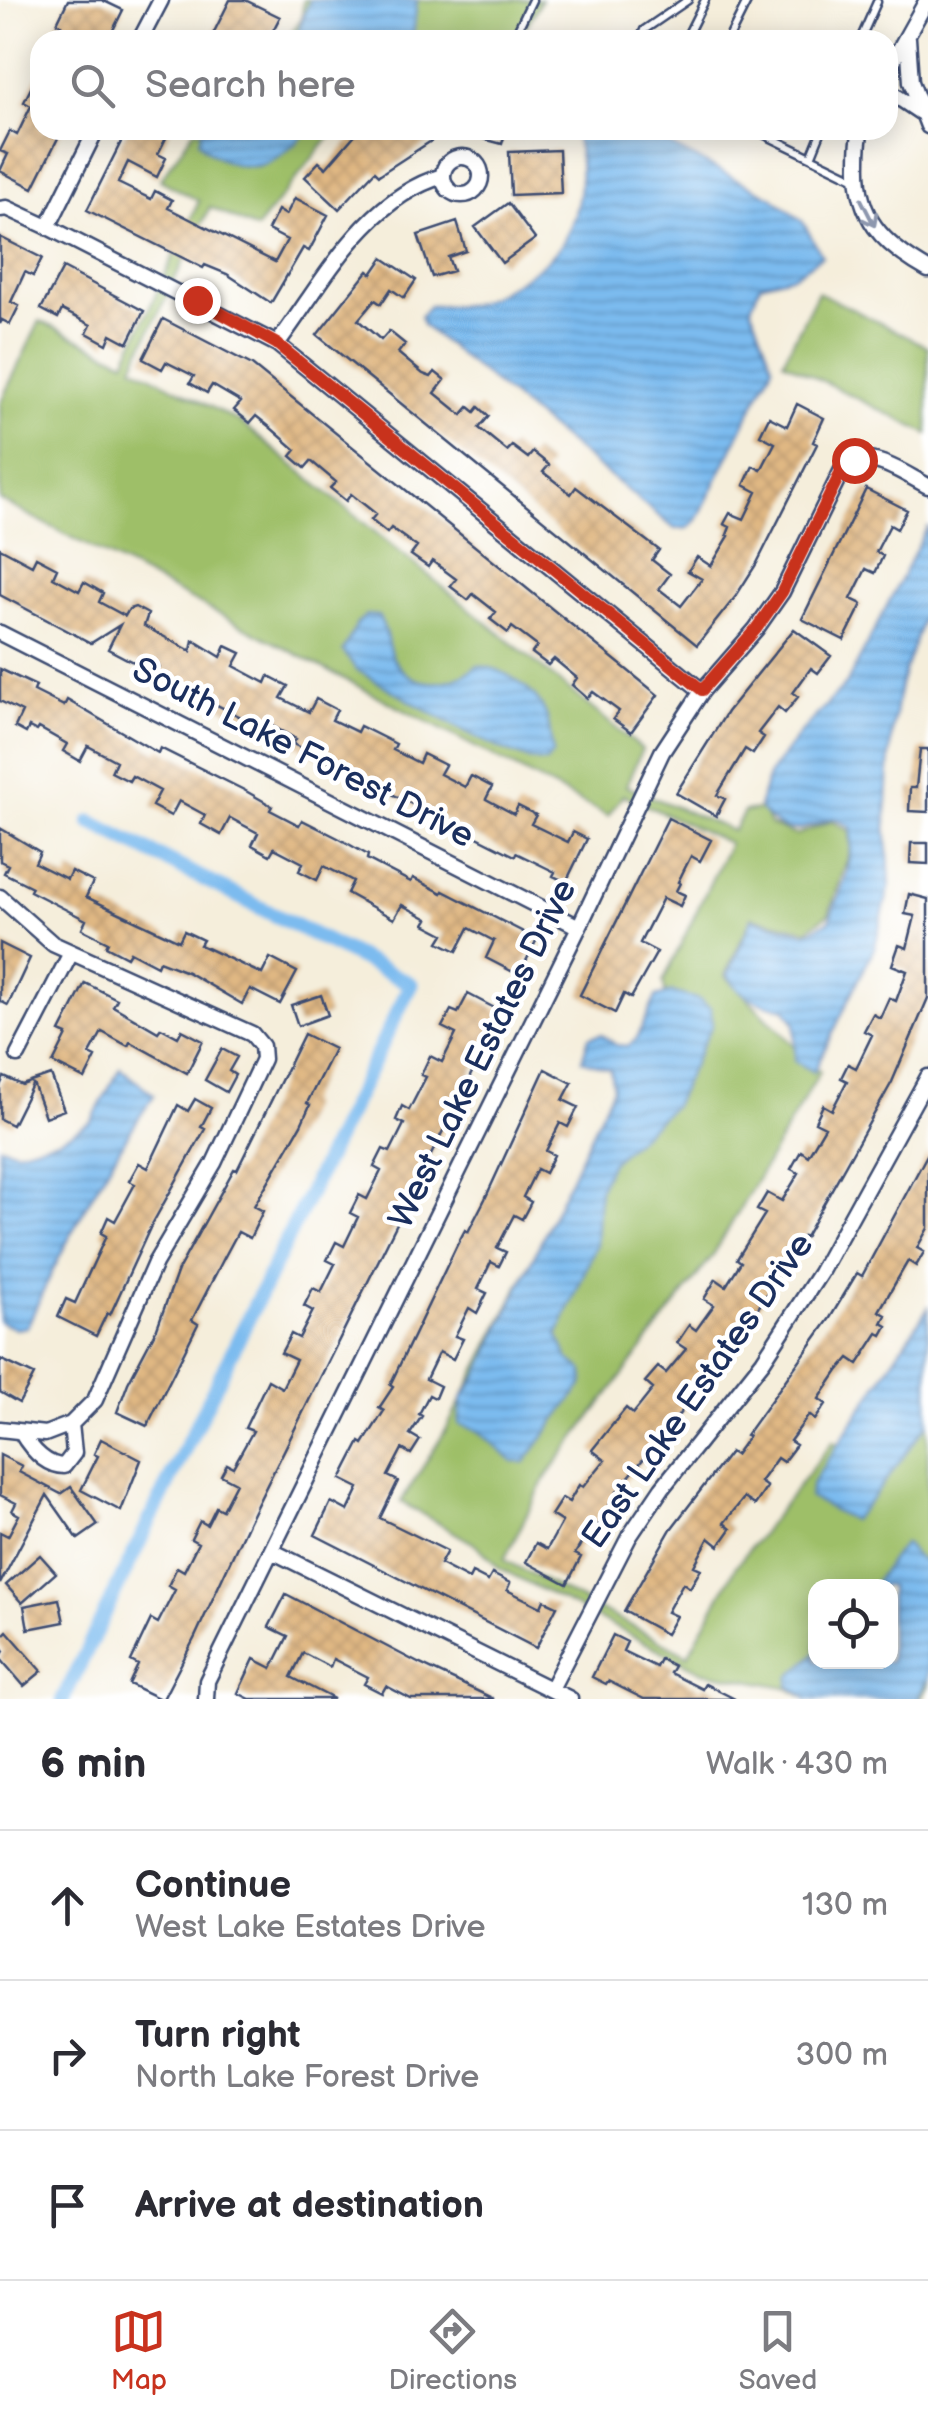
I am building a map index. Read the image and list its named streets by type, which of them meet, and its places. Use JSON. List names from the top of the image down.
{
  "streets": {
    "street": ["South Lake Forest Drive", "West Lake Estates Drive", "East Lake Estates Drive"]
  },
  "crossings": [
    ["South Lake Forest Drive", "West Lake Estates Drive"]
  ],
  "page": {
    "search": "Search here",
    "heading": ["6 min", "Walk · 430 m"],
    "list": [
      ["Continue", "West Lake Estates Drive", "130 m"],
      ["Turn right", "North Lake Forest Drive", "300 m"],
      "Arrive at destination"
    ],
    "nav": ["Map", "Directions", "Saved"]
  }
}
